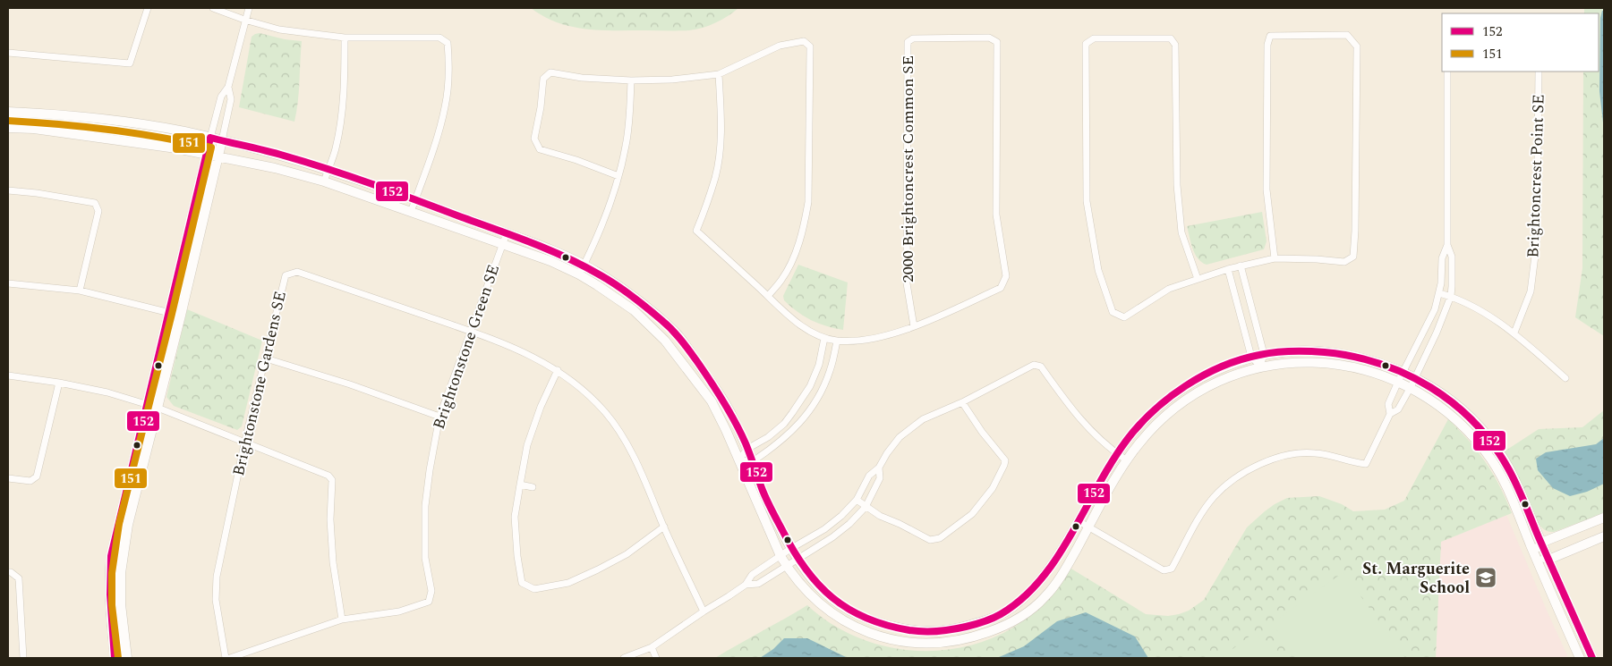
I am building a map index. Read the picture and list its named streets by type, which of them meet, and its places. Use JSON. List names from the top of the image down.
{
  "streets": {
    "street": [
      "2000 Brightoncrest Common SE",
      "Brightoncrest Point SE",
      "Brightonstone Green SE",
      "Brightonstone Gardens SE"
    ]
  },
  "crossings": [
    ["Brightonstone Green SE", "Brightonstone Gardens SE"]
  ],
  "places": {
    "school or university": ["St. Marguerite School"]
  },
  "lines": ["transit line 151", "transit line 152"],
  "legend": ["152", "151"]
}
